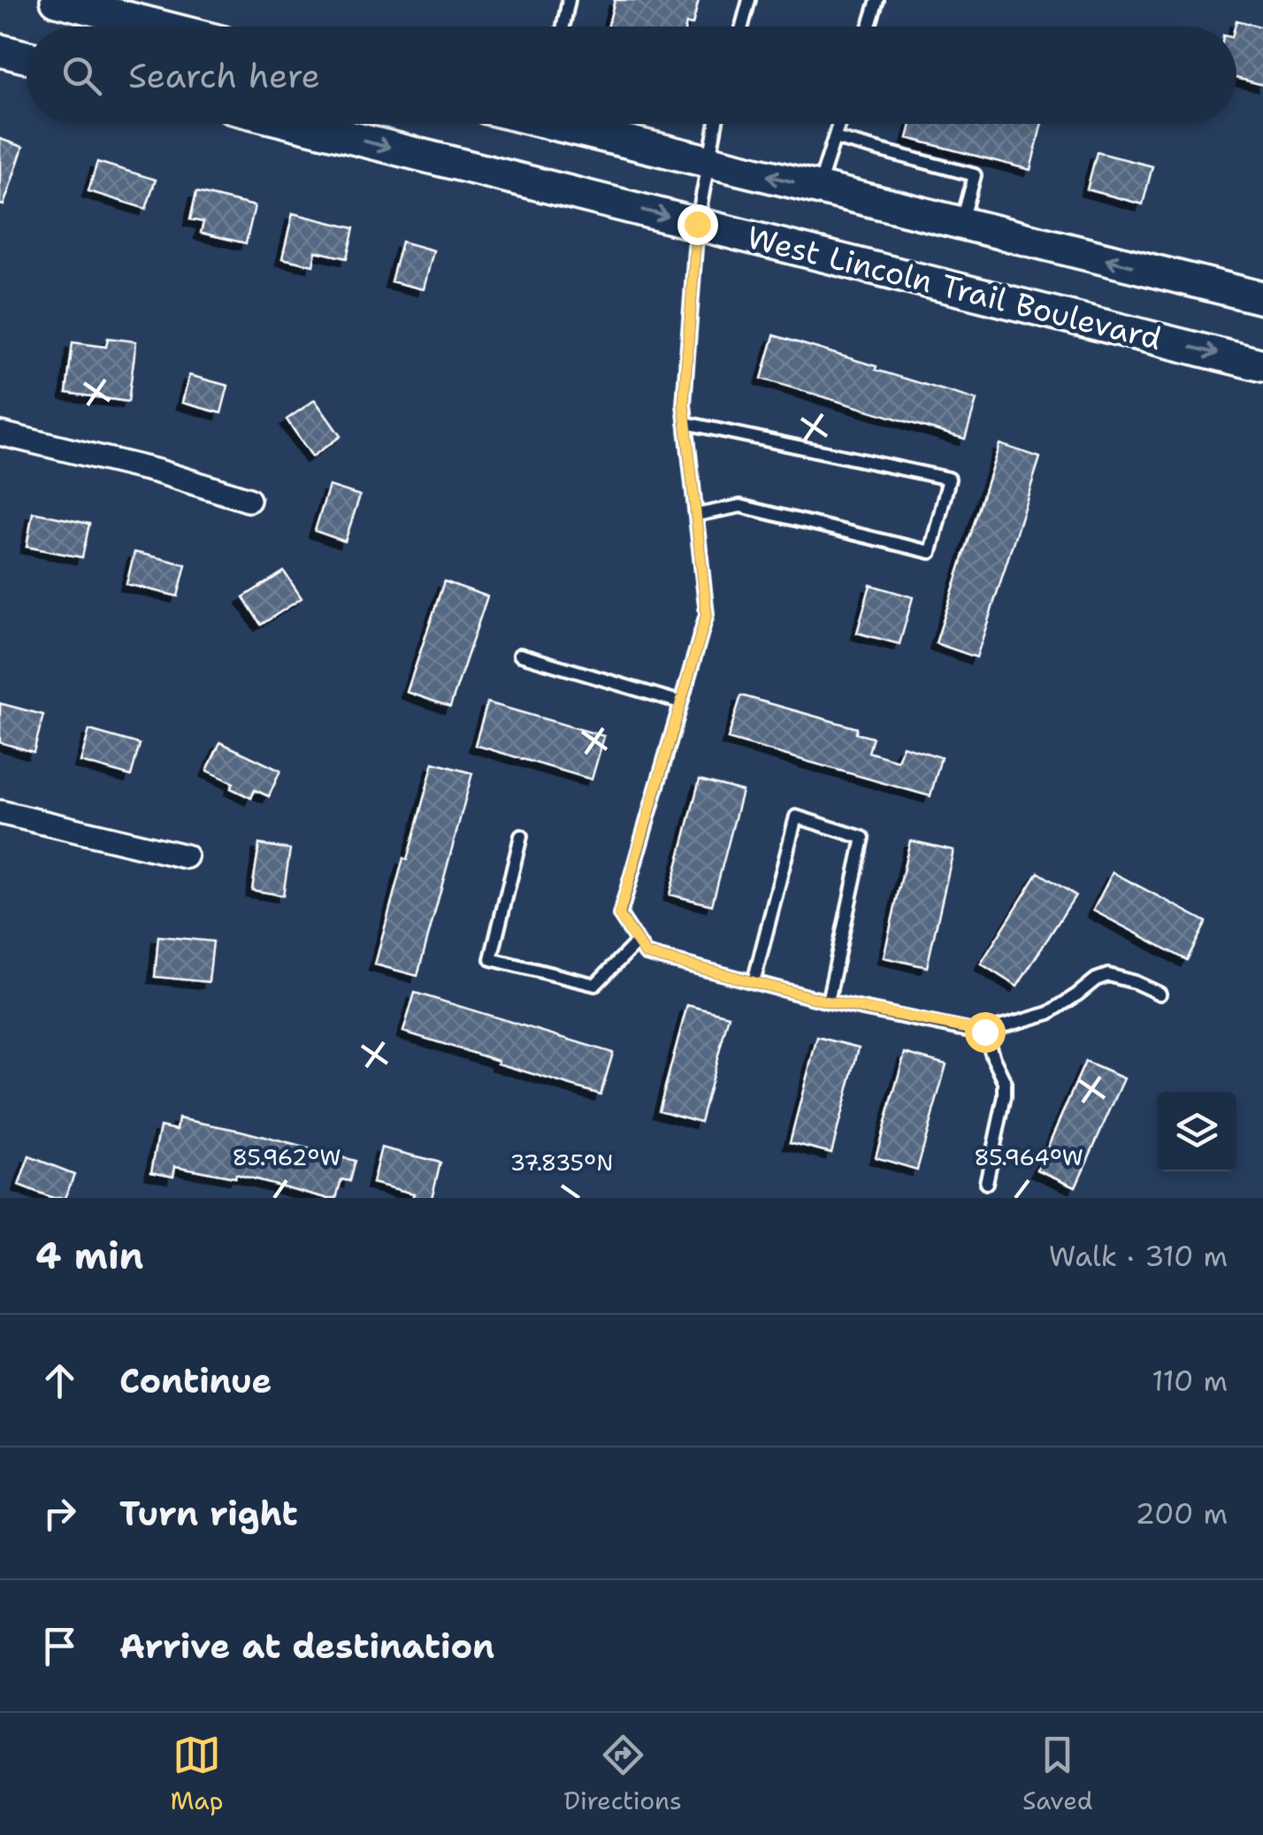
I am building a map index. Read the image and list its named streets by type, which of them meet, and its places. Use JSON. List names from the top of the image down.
{
  "streets": {
    "main road": ["West Lincoln Trail Boulevard"]
  },
  "page": {
    "search": "Search here",
    "heading": ["4 min", "Walk · 310 m"],
    "list": [
      ["Continue", "110 m"],
      ["Turn right", "200 m"],
      "Arrive at destination"
    ],
    "nav": ["Map", "Directions", "Saved"]
  },
  "coordinates": ["85.962°W", "85.964°W", "37.835°N"]
}
